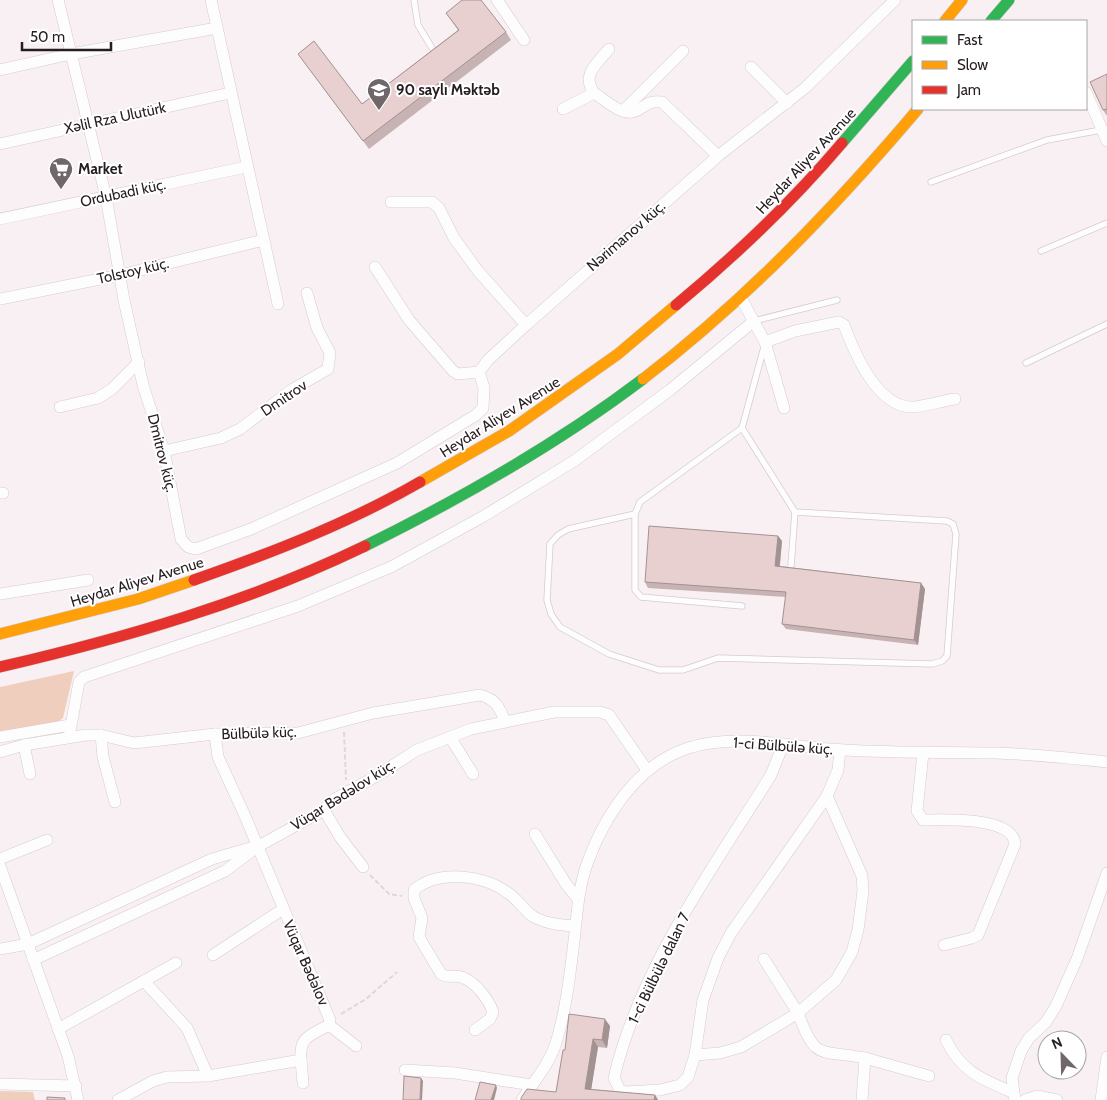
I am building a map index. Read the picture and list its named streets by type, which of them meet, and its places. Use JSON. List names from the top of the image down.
{
  "streets": {
    "highway": ["Heydar Aliyev Avenue"],
    "street": [
      "Xəlil Rza Ulutürk",
      "Ordubadi küç.",
      "Nərimanov küç.",
      "Tolstoy küç.",
      "Dmitrov",
      "Dmitrov küç.",
      "Bülbülə küç.",
      "1-ci Bülbülə küç.",
      "Vüqar Bədəlov küç.",
      "Vüqar Bədəlov",
      "1-ci Bülbülə dalan 7"
    ]
  },
  "crossings": [
    ["Xəlil Rza Ulutürk", "Dmitrov küç."],
    ["Ordubadi küç.", "Dmitrov küç."],
    ["Nərimanov küç.", "Dmitrov küç."],
    ["Tolstoy küç.", "Dmitrov küç."],
    ["Dmitrov", "Dmitrov küç."],
    ["Bülbülə küç.", "Vüqar Bədəlov küç."],
    ["Bülbülə küç.", "Vüqar Bədəlov"],
    ["1-ci Bülbülə küç.", "Vüqar Bədəlov küç."],
    ["1-ci Bülbülə küç.", "1-ci Bülbülə dalan 7"],
    ["Vüqar Bədəlov küç.", "Vüqar Bədəlov"]
  ],
  "places": {
    "school or university": ["90 saylı Məktəb"],
    "supermarket": ["Market"]
  },
  "legend": ["Fast", "Slow", "Jam"],
  "scale_bar": "50 m",
  "north": "top left"
}
